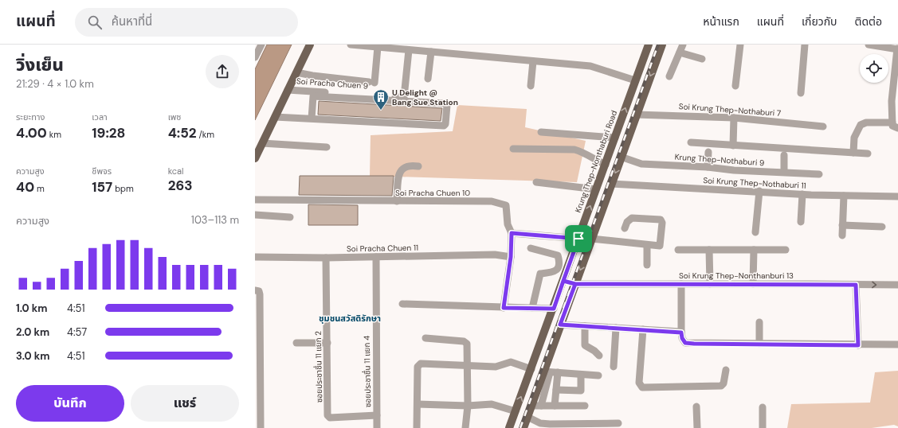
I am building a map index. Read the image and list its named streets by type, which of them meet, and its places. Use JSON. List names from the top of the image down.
{
  "streets": {
    "main road": ["Krung Thep-Nonthaburi Road"],
    "street": [
      "Soi Pracha Chuen 9",
      "Soi Krung Thep-Nothaburi 7",
      "Krung Thep-Nothaburi 9",
      "Soi Krung Thep-Nothaburi 11",
      "Soi Pracha Chuen 10",
      "Soi Pracha Chuen 11",
      "Soi Krung Thep-Nonthanburi 13",
      "ซอยประชาชื่น 11 แยก 2",
      "ซอยประชาชื่น 11 แยก 4"
    ]
  },
  "crossings": [
    ["Soi Pracha Chuen 10", "Soi Pracha Chuen 11"],
    ["Soi Pracha Chuen 11", "ซอยประชาชื่น 11 แยก 2"],
    ["Soi Pracha Chuen 11", "ซอยประชาชื่น 11 แยก 4"],
    ["ซอยประชาชื่น 11 แยก 2", "ซอยประชาชื่น 11 แยก 4"]
  ],
  "districts": ["ชุมชนสวัสดิรักษา"],
  "places": {
    "building": ["U Delight @ Bang Sue Station"]
  },
  "page": {
    "header": "แผนที่",
    "search": "ค้นหาที่นี่",
    "nav": [
      "หน้าแรก",
      "แผนที่",
      "เกี่ยวกับ",
      "ติดต่อ"
    ],
    "heading": ["วิ่งเย็น", "21:29 · 4 × 1.0 km"],
    "stats": [
      ["ระยะทาง", "4.00 km"],
      ["เวลา", "19:28"],
      ["เพซ", "4:52 /km"],
      ["ความสูง", "40 m"],
      ["ชีพจร", "157 bpm"],
      ["kcal", "263"]
    ],
    "chart": ["ความสูง", "103–113 m"],
    "list": [
      {
        "name": "1.0 km",
        "note": "4:51"
      },
      {
        "name": "2.0 km",
        "note": "4:57"
      },
      {
        "name": "3.0 km",
        "note": "4:51"
      }
    ],
    "buttons": ["บันทึก", "แชร์"]
  }
}
